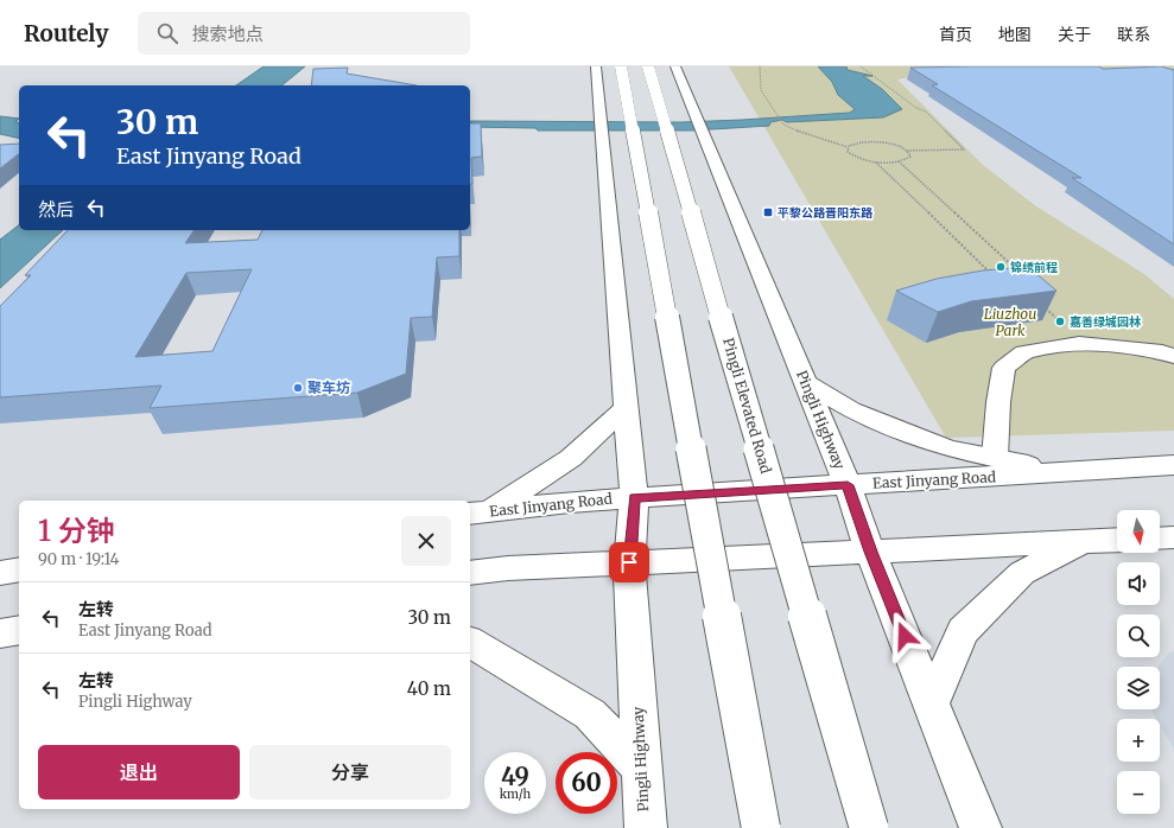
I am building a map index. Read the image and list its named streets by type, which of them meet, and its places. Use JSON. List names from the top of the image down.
{
  "streets": {
    "main road": ["Pingli Elevated Road", "Pingli Highway", "East Jinyang Road"]
  },
  "crossings": [
    ["Pingli Highway", "East Jinyang Road"]
  ],
  "parks": ["Liuzhou Park"],
  "places": {
    "transit": ["平黎公路晋阳东路"],
    "other": ["锦绣前程", "嘉善绿城园林", "聚车坊"]
  },
  "north": "bottom",
  "page": {
    "header": "Routely",
    "search": "搜索地点",
    "nav": [
      "首页",
      "地图",
      "关于",
      "联系"
    ],
    "turn": ["30 m", "East Jinyang Road"],
    "then": "然后",
    "heading": ["1 分钟", "90 m · 19:14"],
    "map_buttons": ["+", "−"],
    "list": [
      {
        "name": "左转",
        "note": "East Jinyang Road",
        "value": "30 m"
      },
      {
        "name": "左转",
        "note": "Pingli Highway",
        "value": "40 m"
      }
    ],
    "buttons": ["退出", "分享"],
    "speed": "49 km/h",
    "limit": "60"
  }
}
